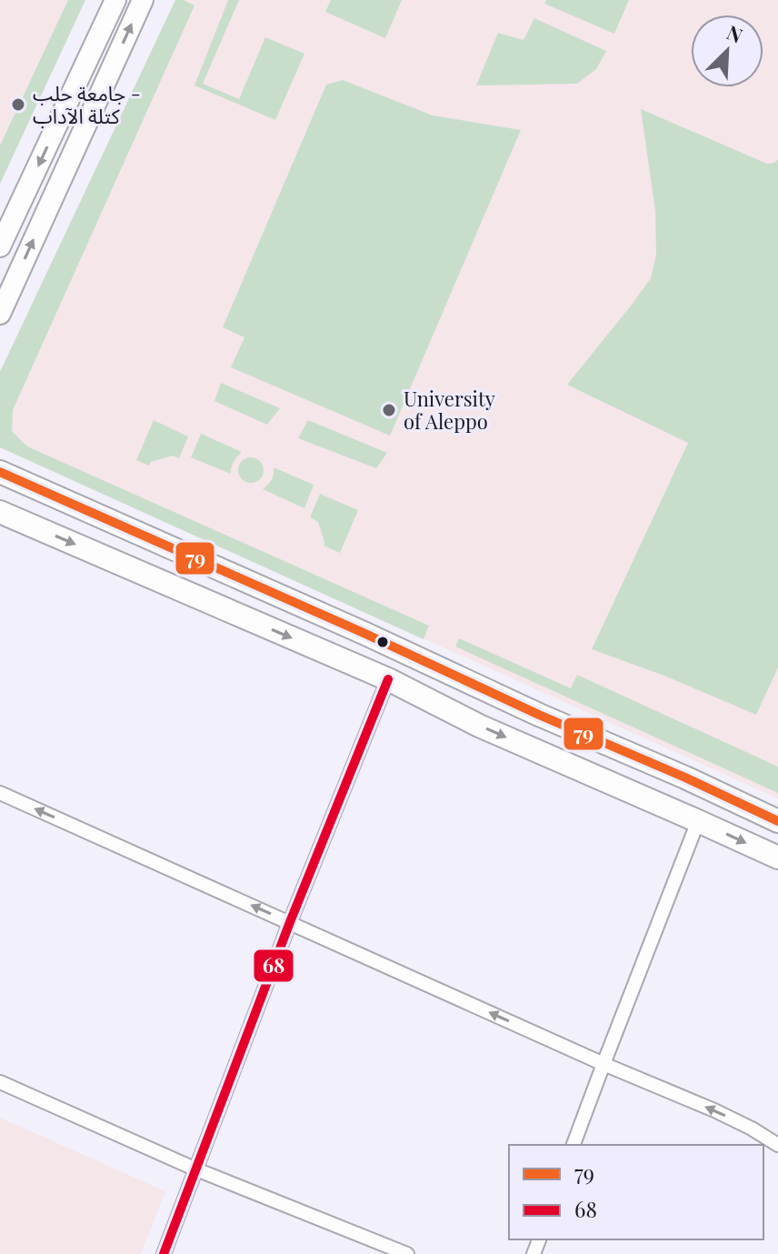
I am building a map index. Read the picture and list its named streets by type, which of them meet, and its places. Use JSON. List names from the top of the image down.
{
  "places": ["جامعة حلب - كتلة الآداب", "University of Aleppo"],
  "lines": ["transit line 79", "transit line 68"],
  "legend": ["79", "68"],
  "north": "top right"
}
